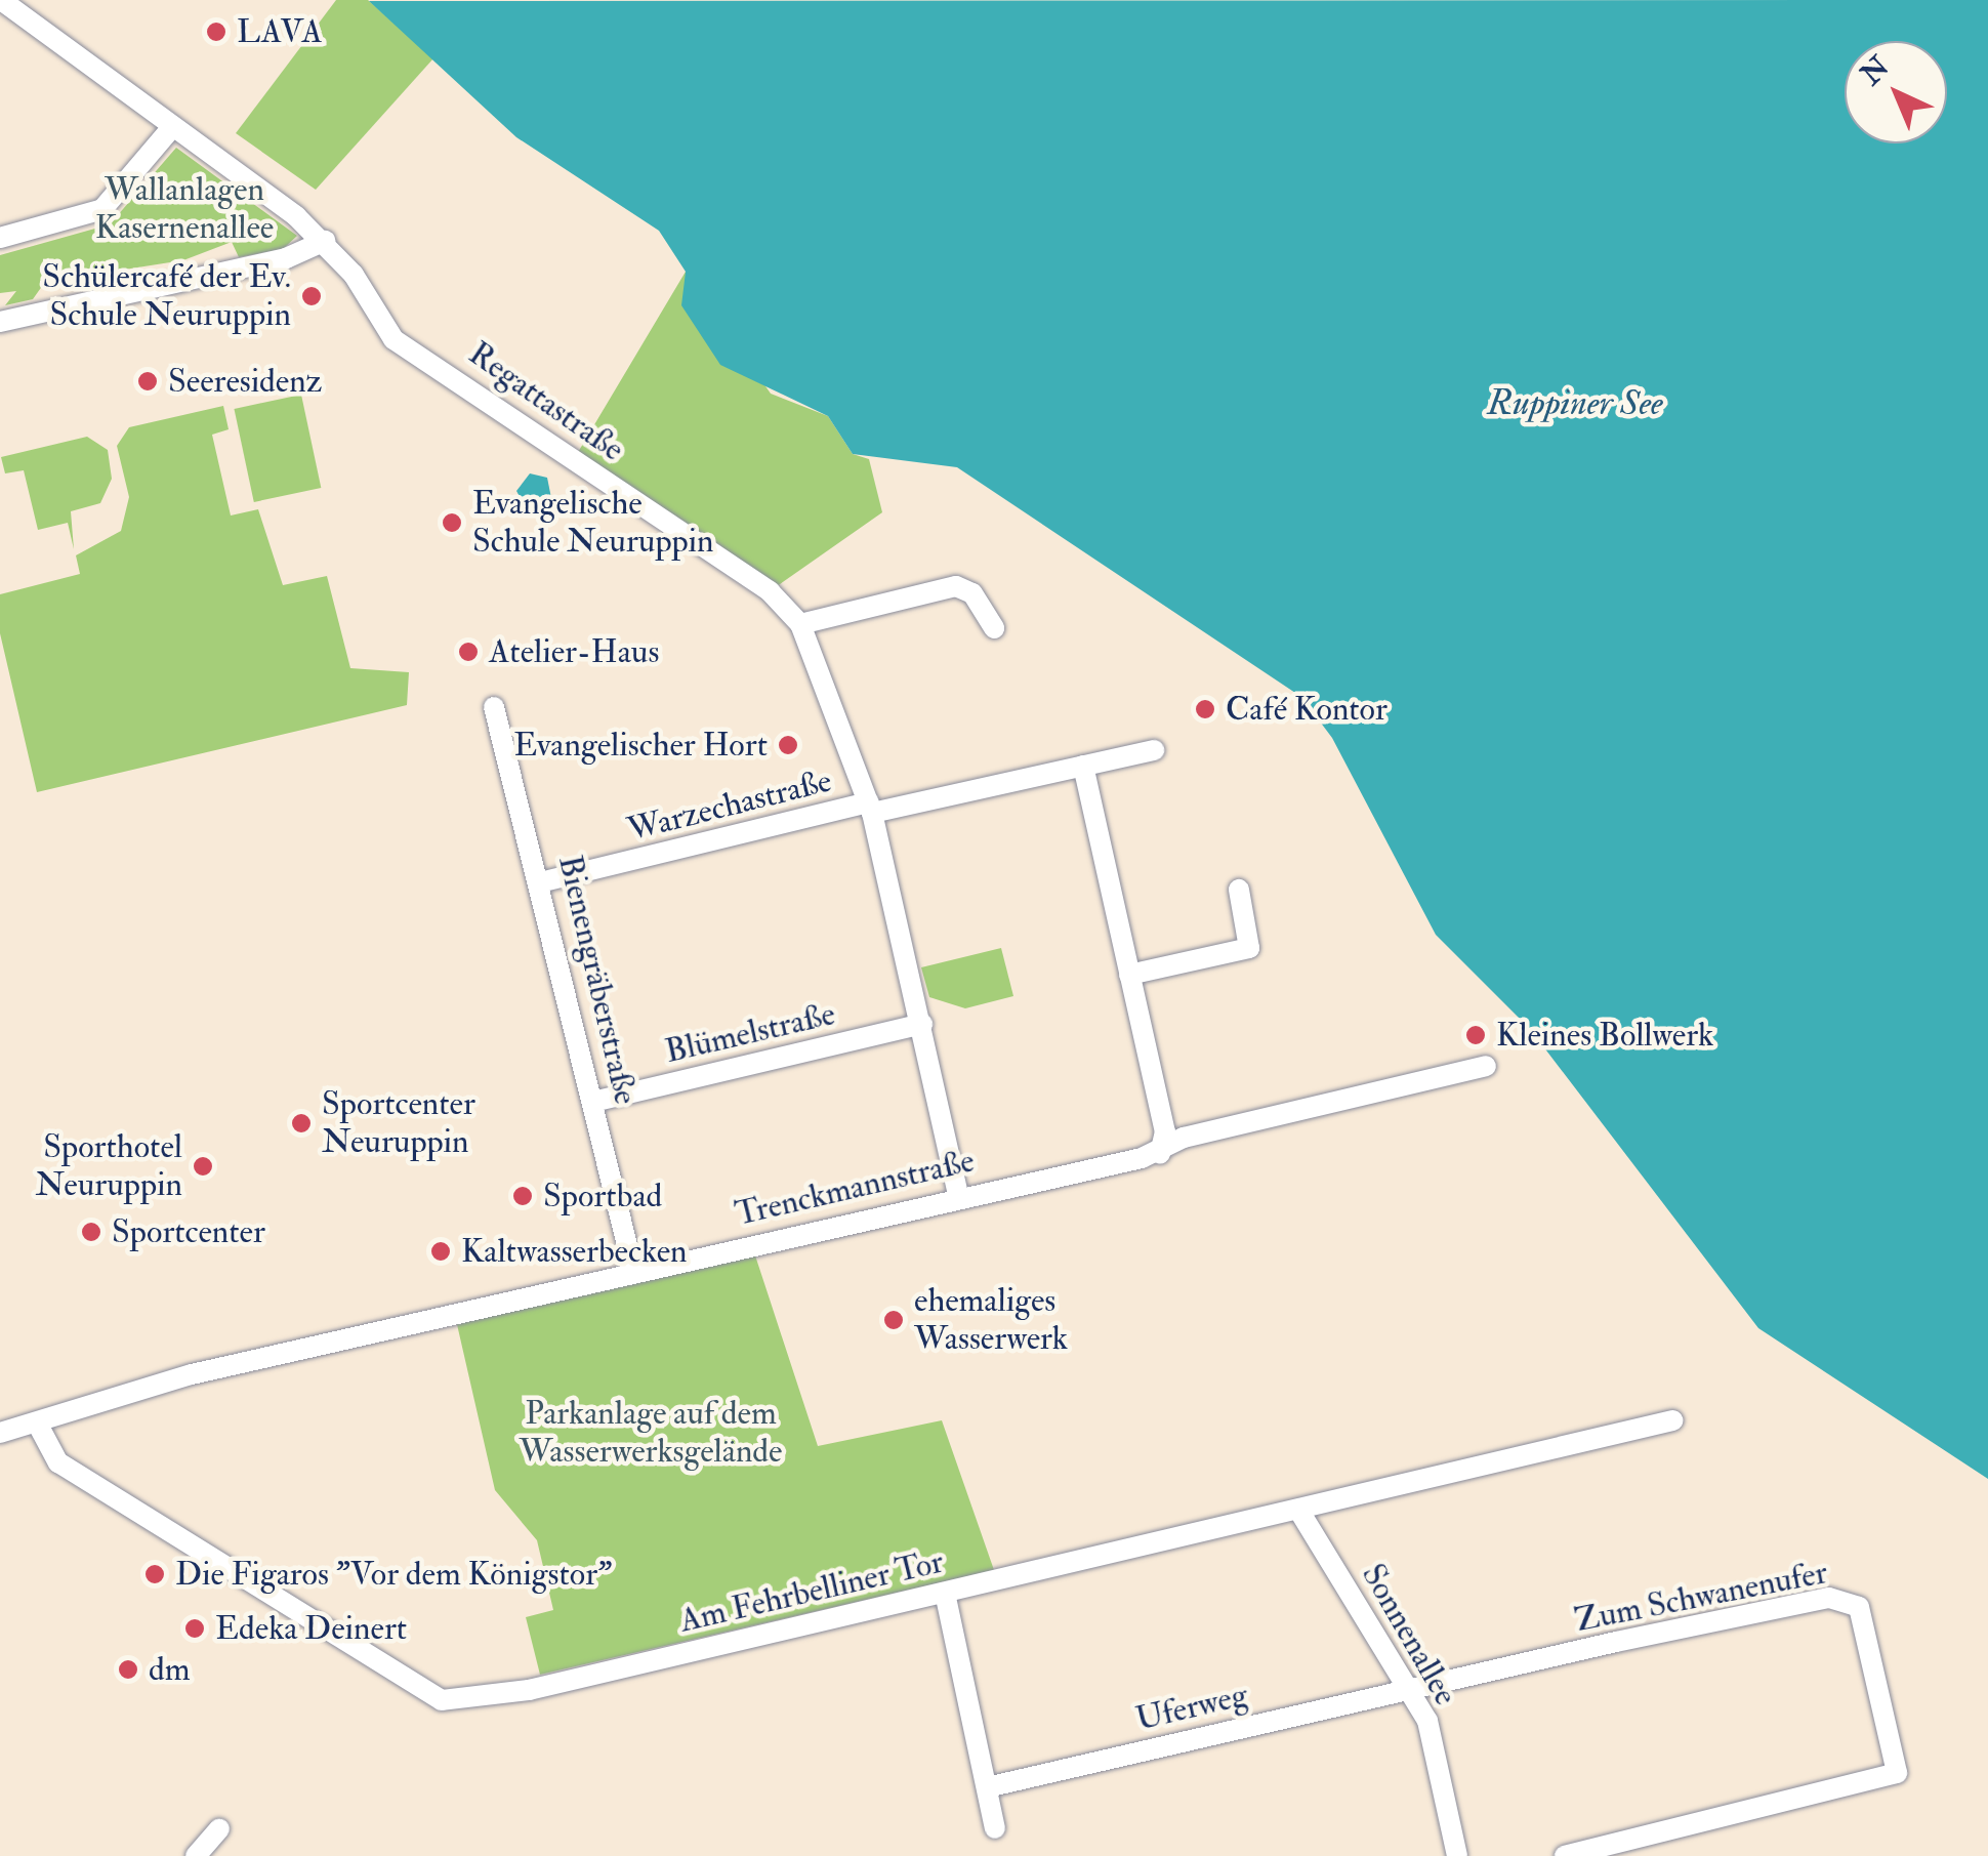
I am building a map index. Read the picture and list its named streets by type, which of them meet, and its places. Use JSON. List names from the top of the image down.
{
  "streets": {
    "street": [
      "Regattastraße",
      "Warzechastraße",
      "Bienengräberstraße",
      "Blümelstraße",
      "Trenckmannstraße",
      "Am Fehrbelliner Tor",
      "Zum Schwanenufer",
      "Sonnenallee",
      "Uferweg"
    ]
  },
  "crossings": [
    ["Regattastraße", "Warzechastraße"],
    ["Regattastraße", "Blümelstraße"],
    ["Regattastraße", "Trenckmannstraße"],
    ["Warzechastraße", "Bienengräberstraße"],
    ["Bienengräberstraße", "Blümelstraße"],
    ["Bienengräberstraße", "Trenckmannstraße"],
    ["Trenckmannstraße", "Am Fehrbelliner Tor"],
    ["Am Fehrbelliner Tor", "Sonnenallee"],
    ["Zum Schwanenufer", "Sonnenallee"],
    ["Zum Schwanenufer", "Uferweg"],
    ["Sonnenallee", "Uferweg"]
  ],
  "water": ["Ruppiner See"],
  "parks": ["Wallanlagen Kasernenallee", "Parkanlage auf dem Wasserwerksgelände"],
  "places": [
    "LAVA",
    "Schülercafé der Ev. Schule Neuruppin",
    "Seeresidenz",
    "Evangelische Schule Neuruppin",
    "Atelier-Haus",
    "Café Kontor",
    "Evangelischer Hort",
    "Kleines Bollwerk",
    "Sportcenter Neuruppin",
    "Sporthotel Neuruppin",
    "Sportbad",
    "Sportcenter",
    "Kaltwasserbecken",
    "ehemaliges Wasserwerk",
    "Die Figaros \"Vor dem Königstor\"",
    "Edeka Deinert",
    "dm"
  ],
  "north": "top left"
}
